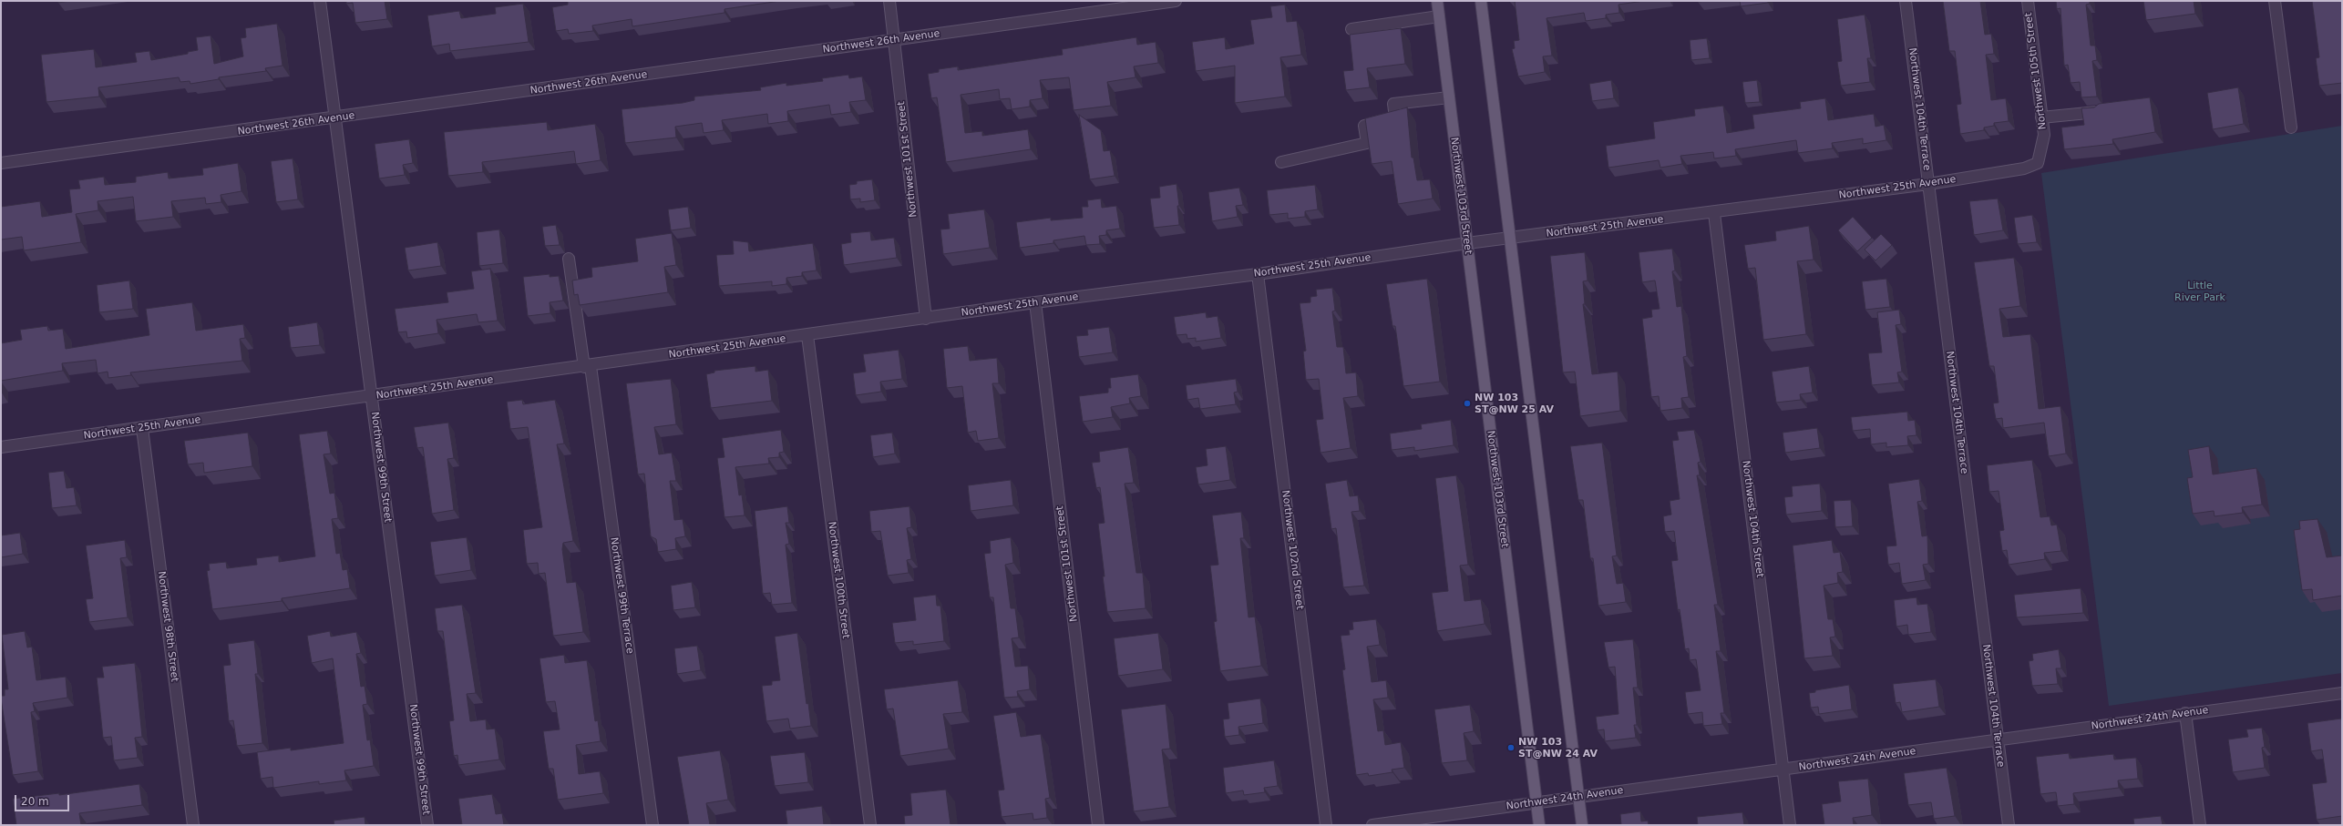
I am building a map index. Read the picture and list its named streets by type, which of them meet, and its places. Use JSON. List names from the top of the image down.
{
  "streets": {
    "main road": ["Northwest 103rd Street"],
    "street": [
      "Northwest 26th Avenue",
      "Northwest 105th Street",
      "Northwest 104th Terrace",
      "Northwest 101st Street",
      "Northwest 25th Avenue",
      "Northwest 99th Street",
      "Northwest 104th Street",
      "Northwest 102nd Street",
      "Northwest 100th Street",
      "Northwest 99th Terrace",
      "Northwest 98th Street",
      "Northwest 24th Avenue"
    ]
  },
  "crossings": [
    ["Northwest 26th Avenue", "Northwest 101st Street"],
    ["Northwest 26th Avenue", "Northwest 99th Street"],
    ["Northwest 105th Street", "Northwest 25th Avenue"],
    ["Northwest 104th Terrace", "Northwest 25th Avenue"],
    ["Northwest 104th Terrace", "Northwest 24th Avenue"],
    ["Northwest 101st Street", "Northwest 25th Avenue"],
    ["Northwest 25th Avenue", "Northwest 103rd Street"],
    ["Northwest 25th Avenue", "Northwest 99th Street"],
    ["Northwest 25th Avenue", "Northwest 104th Street"],
    ["Northwest 25th Avenue", "Northwest 102nd Street"],
    ["Northwest 25th Avenue", "Northwest 100th Street"],
    ["Northwest 25th Avenue", "Northwest 99th Terrace"],
    ["Northwest 25th Avenue", "Northwest 98th Street"],
    ["Northwest 103rd Street", "Northwest 24th Avenue"],
    ["Northwest 104th Street", "Northwest 24th Avenue"]
  ],
  "parks": ["Little River Park"],
  "places": ["NW 103 ST@NW 25 AV", "NW 103 ST@NW 24 AV"],
  "scale_bar": "20 m"
}
